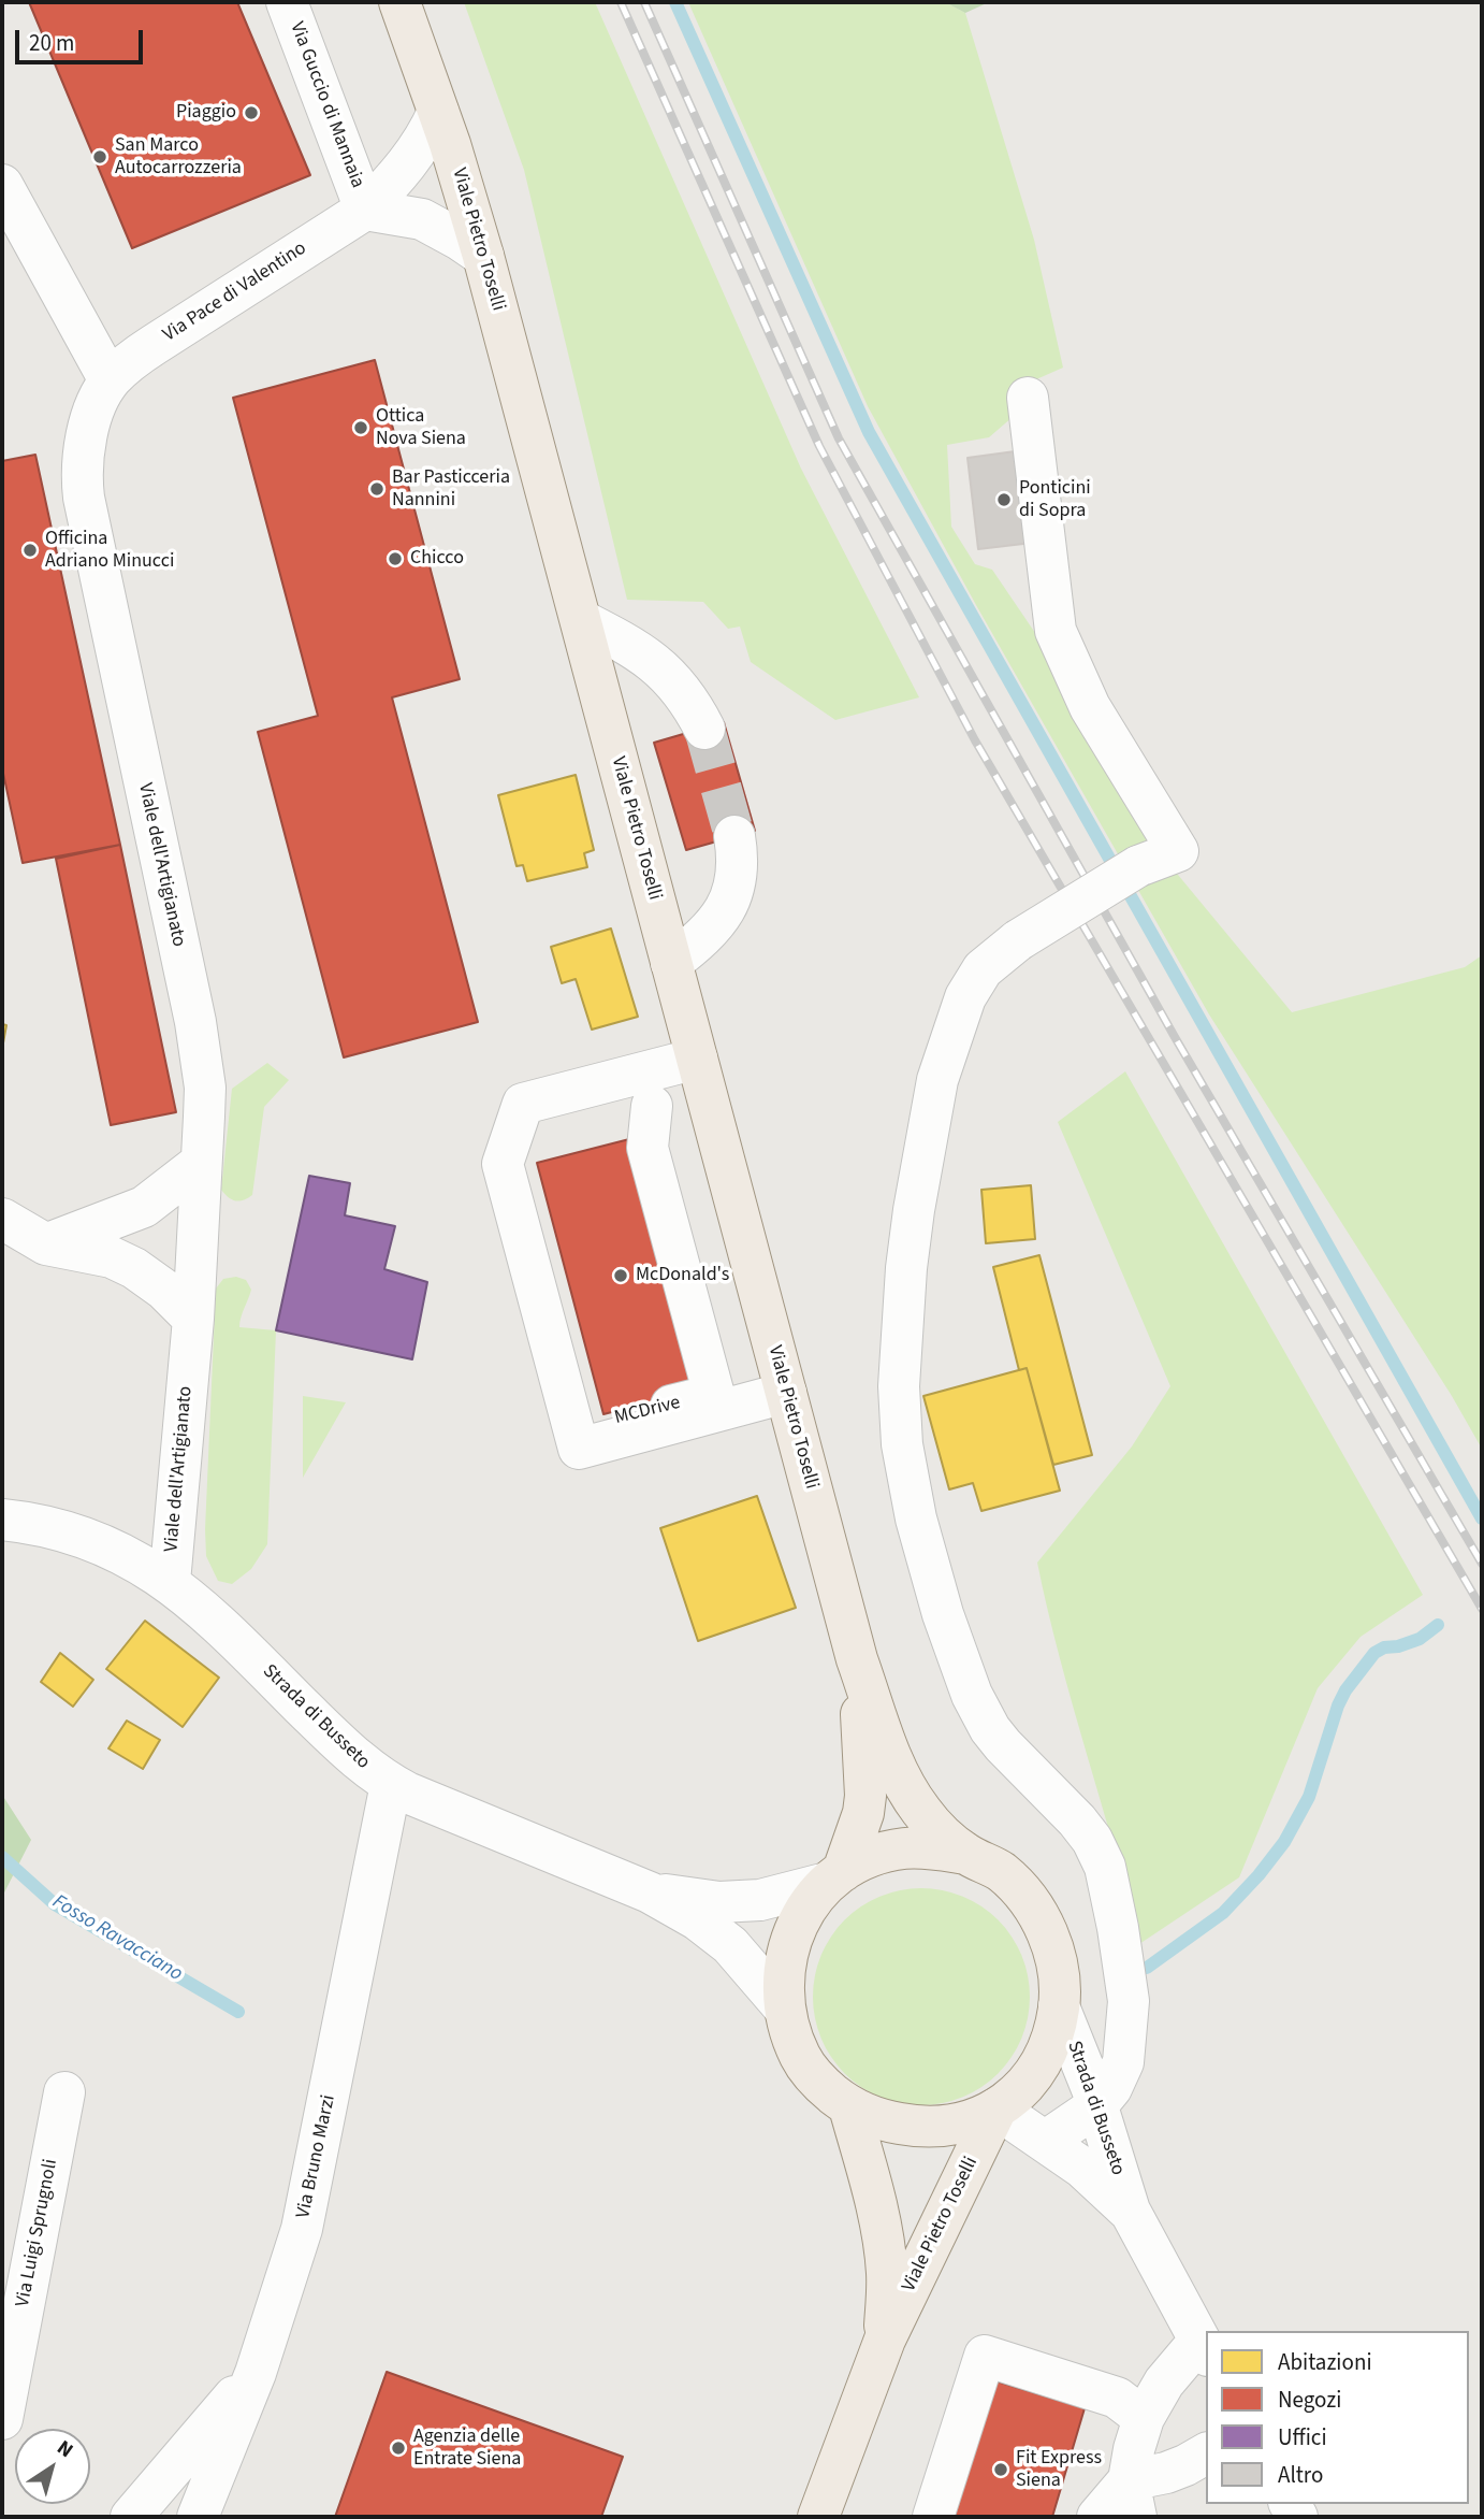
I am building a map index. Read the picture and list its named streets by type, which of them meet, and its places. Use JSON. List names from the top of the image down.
{
  "streets": {
    "main road": ["Viale Pietro Toselli"],
    "street": [
      "Via Guccio di Mannaia",
      "Via Pace di Valentino",
      "Viale dell'Artigianato",
      "MCDrive",
      "Strada di Busseto",
      "Via Bruno Marzi",
      "Via Luigi Sprugnoli"
    ]
  },
  "crossings": [
    ["Via Guccio di Mannaia", "Via Pace di Valentino"],
    ["Viale Pietro Toselli", "Via Pace di Valentino"],
    ["Viale Pietro Toselli", "Strada di Busseto"],
    ["Via Pace di Valentino", "Viale dell'Artigianato"],
    ["Viale dell'Artigianato", "Strada di Busseto"],
    ["Strada di Busseto", "Via Bruno Marzi"]
  ],
  "water": ["Fosso Ravacciano"],
  "places": [
    "Piaggio",
    "San Marco Autocarrozzeria",
    "Ottica Nova Siena",
    "Bar Pasticceria Nannini",
    "Ponticini di Sopra",
    "Officina Adriano Minucci",
    "Chicco",
    "McDonald's",
    "Agenzia delle Entrate Siena",
    "Fit Express Siena"
  ],
  "legend": [
    "Abitazioni",
    "Negozi",
    "Uffici",
    "Altro"
  ],
  "scale_bar": "20 m",
  "north": "top right"
}
